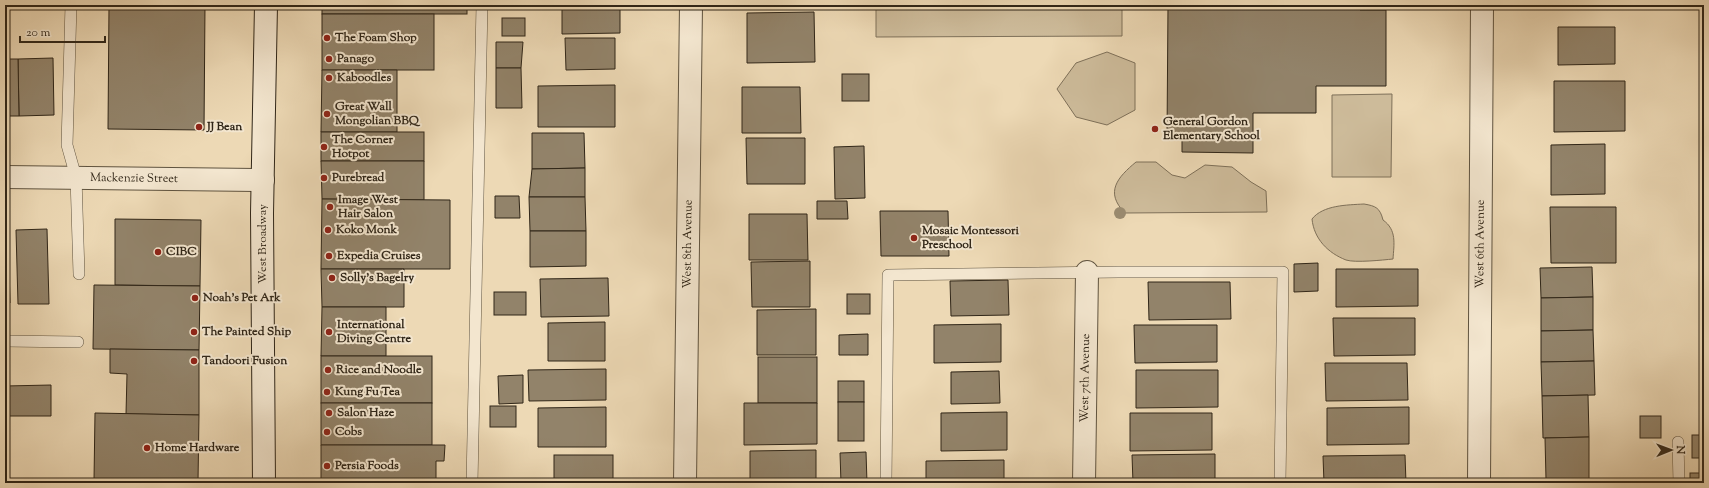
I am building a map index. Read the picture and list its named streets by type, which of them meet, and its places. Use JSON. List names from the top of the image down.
{
  "streets": {
    "street": [
      "Mackenzie Street",
      "West Broadway",
      "West 8th Avenue",
      "West 6th Avenue",
      "West 7th Avenue"
    ]
  },
  "crossings": [
    ["Mackenzie Street", "West Broadway"]
  ],
  "places": [
    "The Foam Shop",
    "Panago",
    "Kaboodles",
    "Great Wall Mongolian BBQ",
    "JJ Bean",
    "General Gordon Elementary School",
    "The Corner Hotpot",
    "Purebread",
    "Image West Hair Salon",
    "Koko Monk",
    "Mosaic Montessori Preschool",
    "CIBC",
    "Expedia Cruises",
    "Solly's Bagelry",
    "Noah's Pet Ark",
    "The Painted Ship",
    "International Diving Centre",
    "Tandoori Fusion",
    "Rice and Noodle",
    "Kung Fu Tea",
    "Salon Haze",
    "Cobs",
    "Home Hardware",
    "Persia Foods"
  ],
  "scale_bar": "20 m",
  "north": "right"
}
